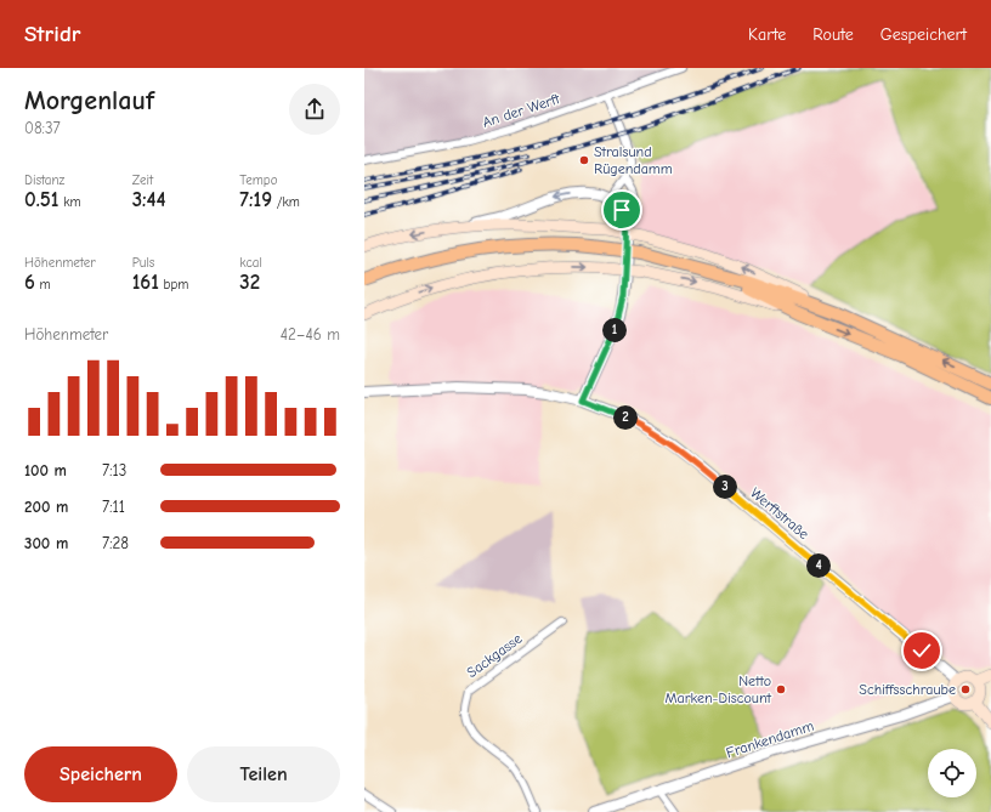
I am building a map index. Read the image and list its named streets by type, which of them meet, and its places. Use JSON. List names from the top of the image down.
{
  "streets": {
    "street": [
      "An der Werft",
      "Werftstraße",
      "Sackgasse",
      "Frankendamm"
    ]
  },
  "crossings": [
    ["Werftstraße", "Frankendamm"]
  ],
  "places": ["Stralsund Rügendamm", "Netto Marken-Discount", "Schiffsschraube"],
  "page": {
    "header": "Stridr",
    "nav": ["Karte", "Route", "Gespeichert"],
    "heading": ["Morgenlauf", "08:37"],
    "stats": [
      ["Distanz", "0.51 km"],
      ["Zeit", "3:44"],
      ["Tempo", "7:19 /km"],
      ["Höhenmeter", "6 m"],
      ["Puls", "161 bpm"],
      ["kcal", "32"]
    ],
    "chart": ["Höhenmeter", "42–46 m"],
    "pins": [
      "1",
      "2",
      "3",
      "4"
    ],
    "list": [
      {
        "name": "100 m",
        "note": "7:13"
      },
      {
        "name": "200 m",
        "note": "7:11"
      },
      {
        "name": "300 m",
        "note": "7:28"
      }
    ],
    "buttons": ["Speichern", "Teilen"]
  }
}
